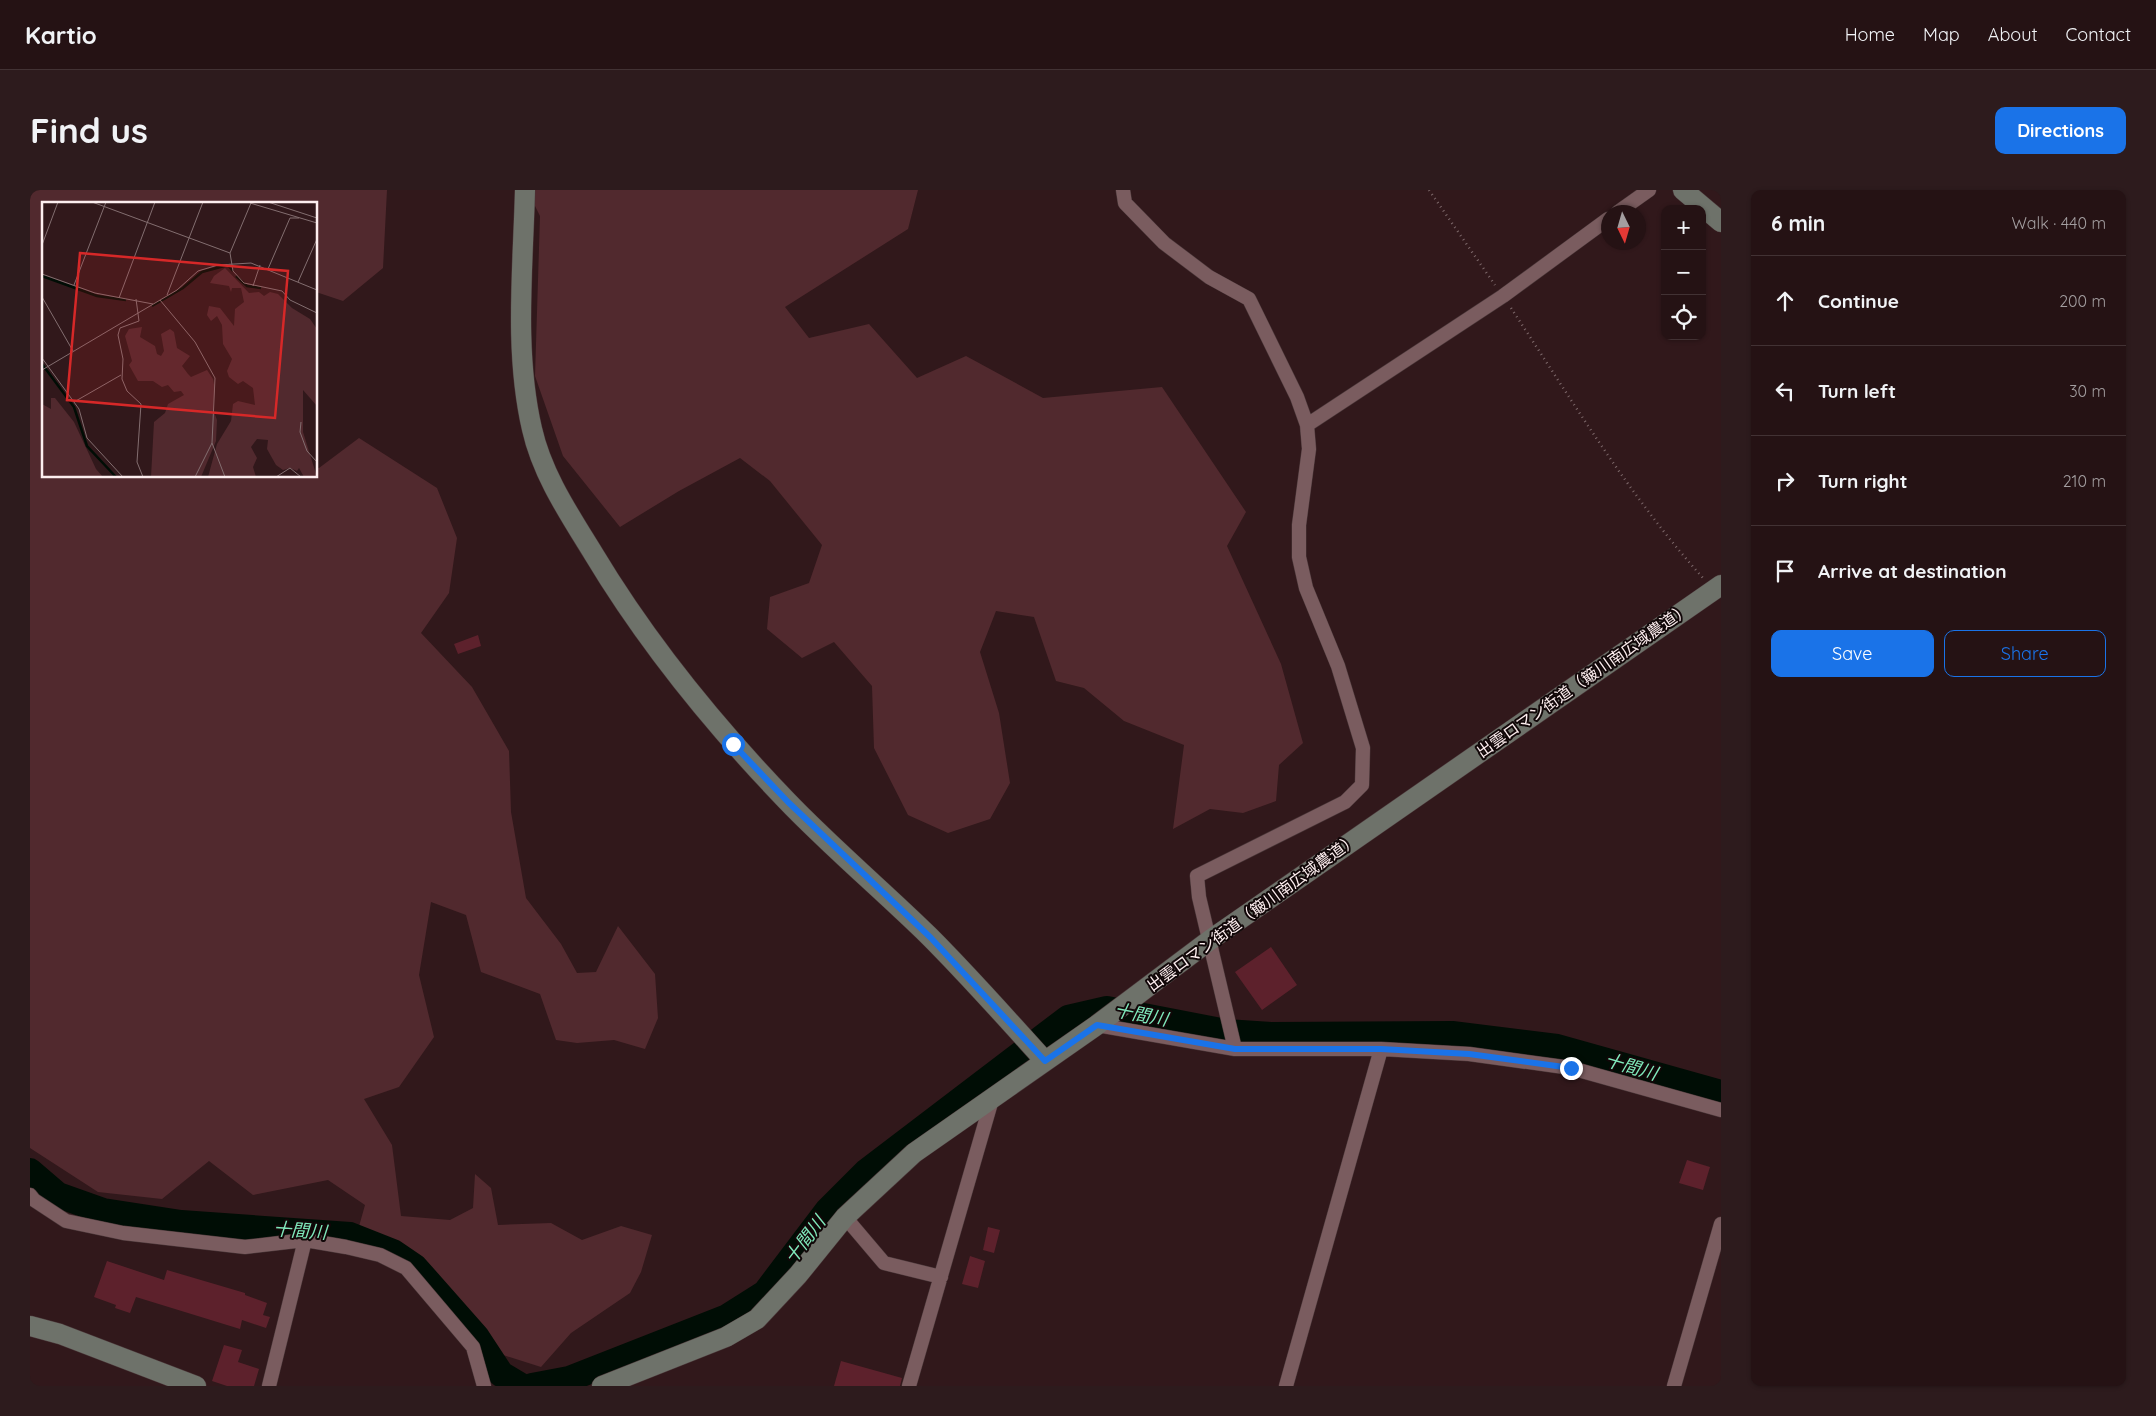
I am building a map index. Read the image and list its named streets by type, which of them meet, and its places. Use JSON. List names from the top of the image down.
{
  "streets": {
    "street": ["出雲ロマン街道（簸川南広域農道）"]
  },
  "water": ["十間川"],
  "north": "bottom",
  "page": {
    "header": "Kartio",
    "nav": [
      "Home",
      "Map",
      "About",
      "Contact"
    ],
    "buttons": [
      "Directions",
      ["Save", "Share"]
    ],
    "title": "Find us",
    "heading": ["6 min", "Walk · 440 m"],
    "map_buttons": ["+", "−"],
    "list": [
      ["Continue", "200 m"],
      ["Turn left", "30 m"],
      ["Turn right", "210 m"],
      "Arrive at destination"
    ]
  }
}
